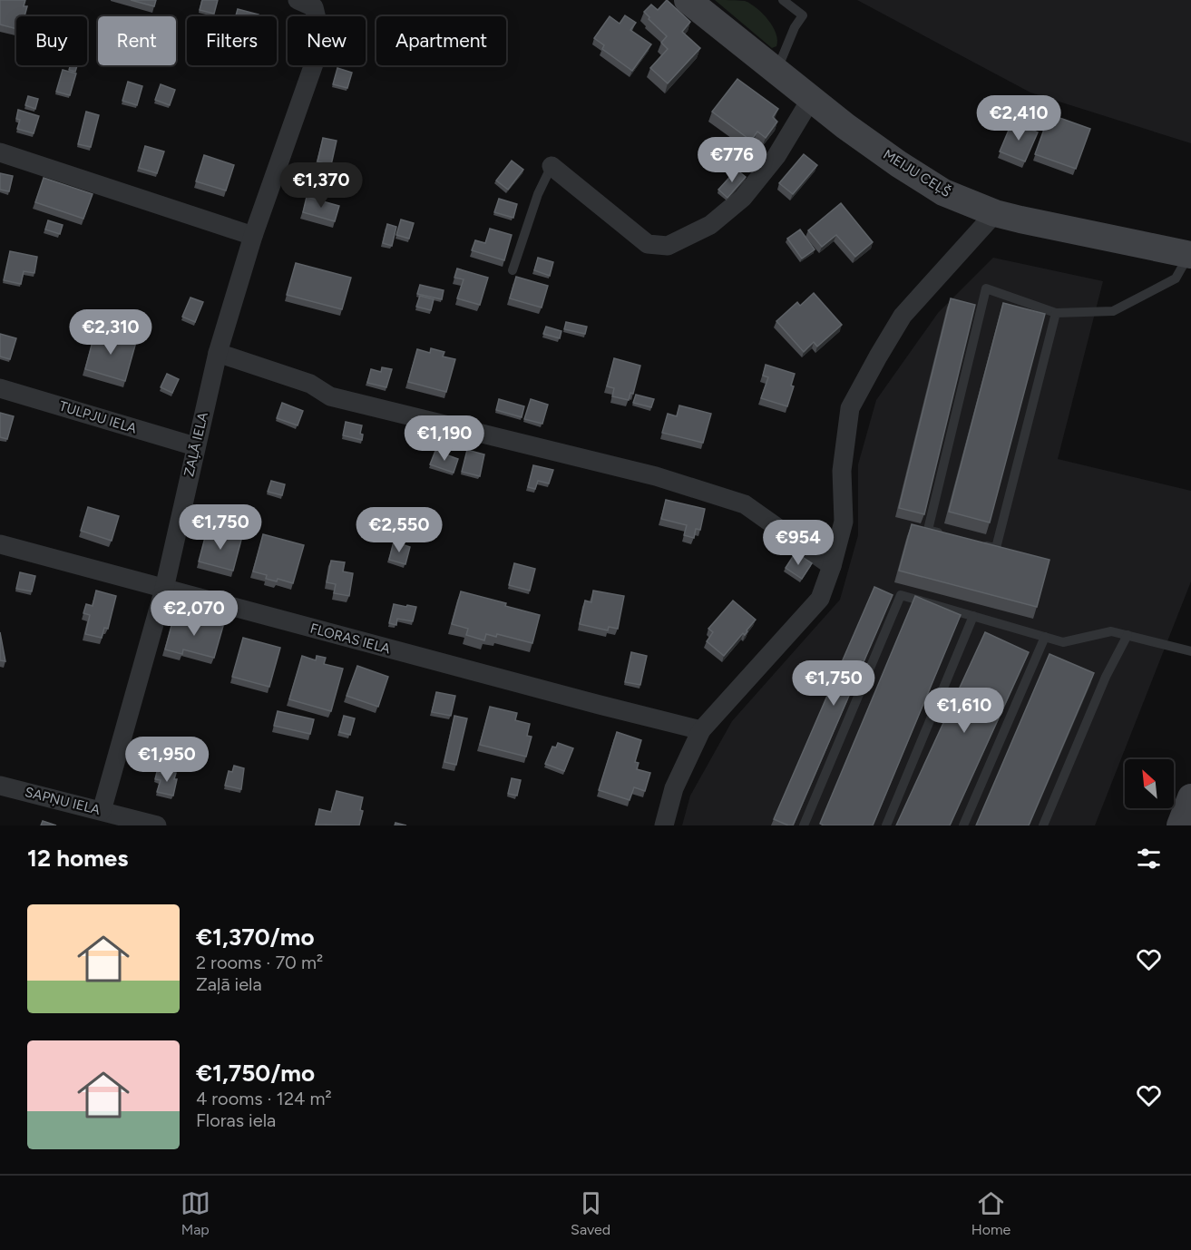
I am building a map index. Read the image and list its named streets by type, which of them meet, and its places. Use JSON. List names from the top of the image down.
{
  "streets": {
    "street": [
      "MEIJU CEĻŠ",
      "TULPJU IELA",
      "ZAĻĀ IELA",
      "FLORAS IELA",
      "SAPŅU IELA"
    ]
  },
  "crossings": [
    ["TULPJU IELA", "ZAĻĀ IELA"],
    ["ZAĻĀ IELA", "FLORAS IELA"],
    ["ZAĻĀ IELA", "SAPŅU IELA"]
  ],
  "north": "top left",
  "page": {
    "chip": [
      "Buy",
      "Rent",
      "Filters",
      "New",
      "Apartment"
    ],
    "price": [
      "€2,410",
      "€776",
      "€1,370",
      "€2,310",
      "€1,190",
      "€1,750",
      "€2,550",
      "€954",
      "€2,070",
      "€1,750",
      "€1,610",
      "€1,950"
    ],
    "heading": "12 homes",
    "list": [
      {
        "name": "€1,370/mo",
        "note": "2 rooms · 70 m² · Zaļā iela"
      },
      {
        "name": "€1,750/mo",
        "note": "4 rooms · 124 m² · Floras iela"
      }
    ],
    "tabs": ["Map", "Saved", "Home"]
  }
}
